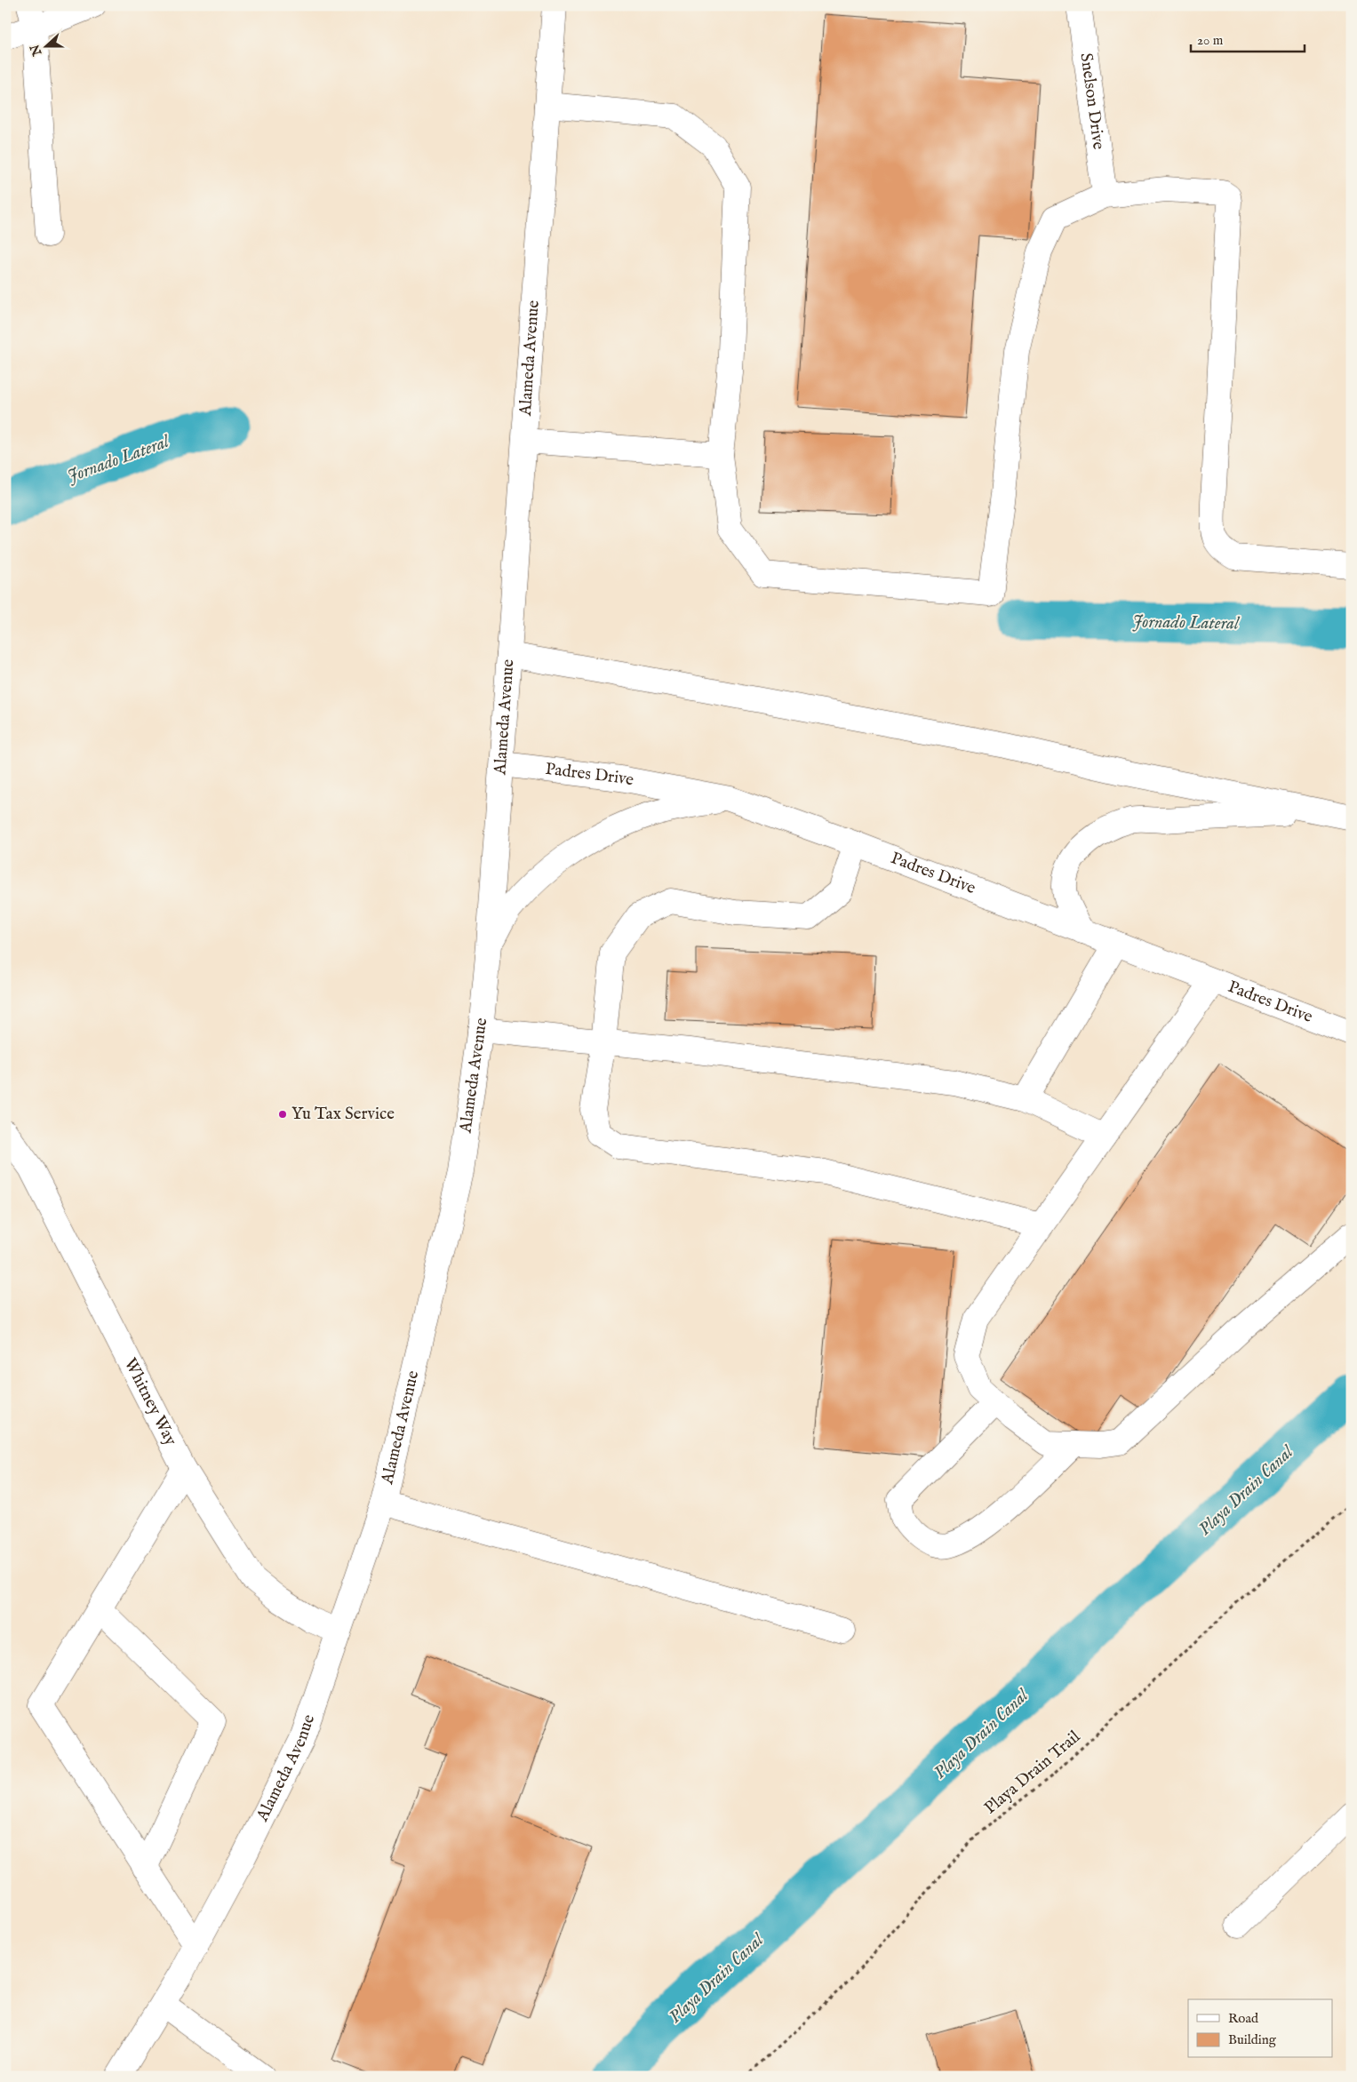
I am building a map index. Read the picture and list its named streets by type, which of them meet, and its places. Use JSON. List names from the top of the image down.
{
  "streets": {
    "main road": [
      "Snelson Drive",
      "Alameda Avenue",
      "Padres Drive",
      "Whitney Way"
    ],
    "path": ["Playa Drain Trail"]
  },
  "crossings": [
    ["Alameda Avenue", "Padres Drive"],
    ["Alameda Avenue", "Whitney Way"]
  ],
  "water": ["Jornado Lateral", "Playa Drain Canal"],
  "places": ["Yu Tax Service"],
  "legend": ["Road", "Building"],
  "scale_bar": "20 m",
  "north": "left"
}
